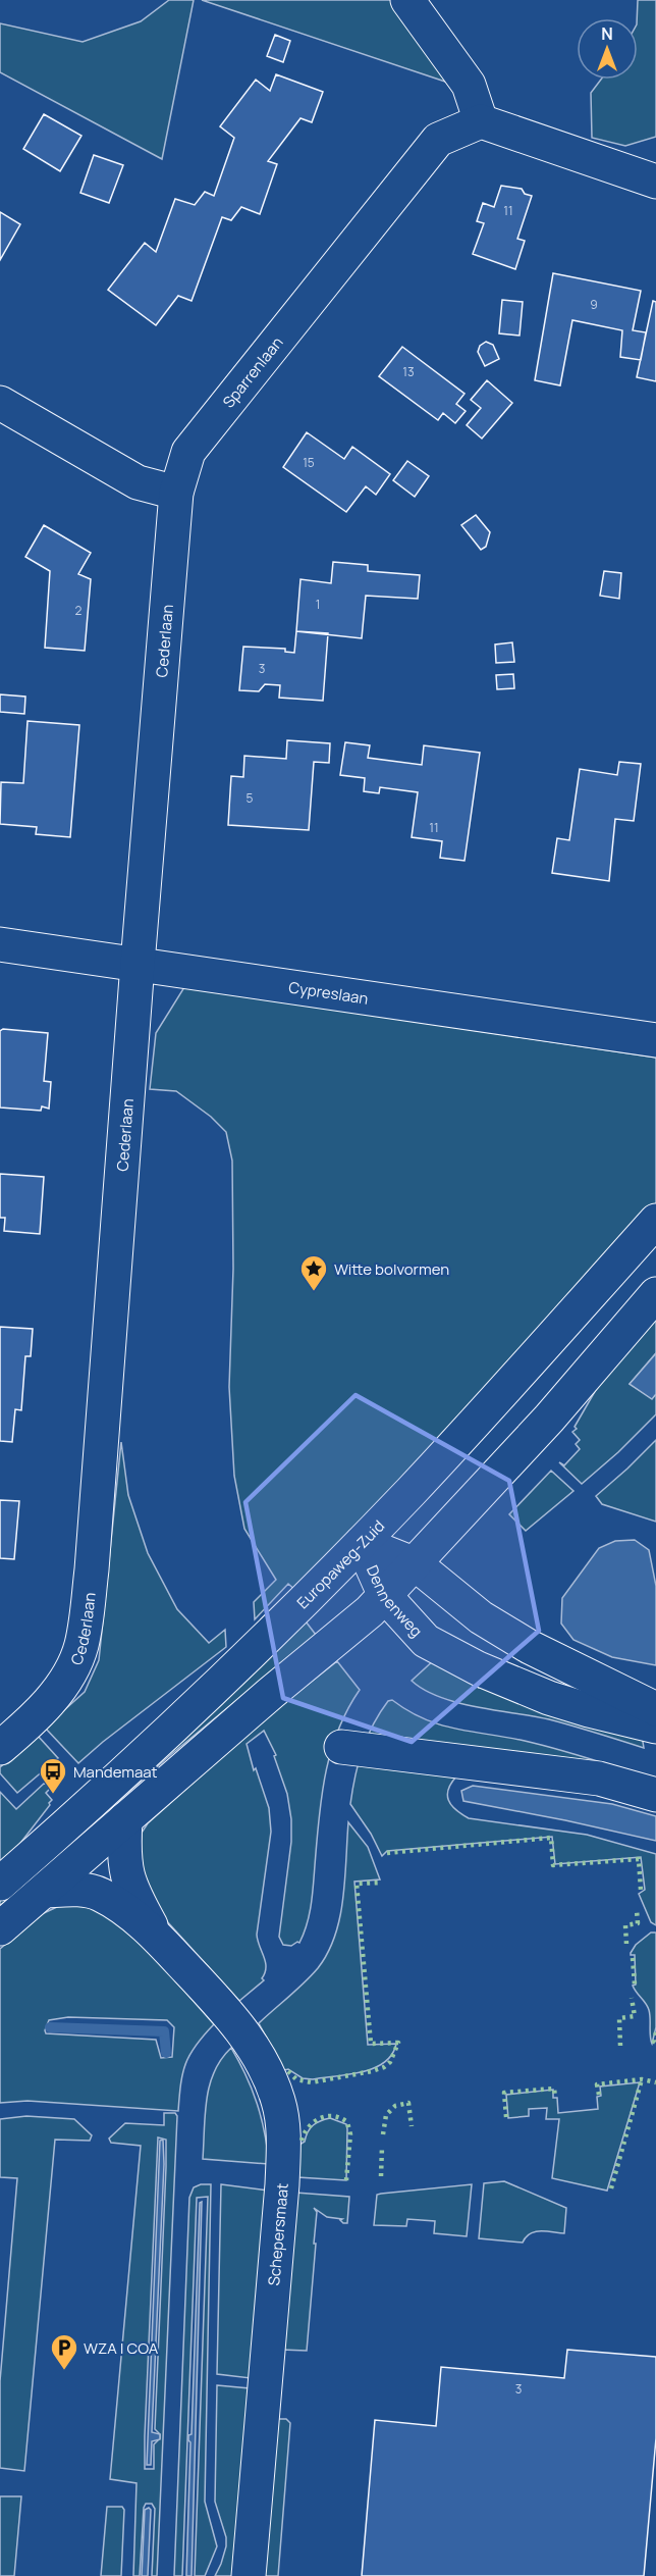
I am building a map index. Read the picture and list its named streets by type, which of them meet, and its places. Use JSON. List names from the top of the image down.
{
  "streets": {
    "street": [
      "Sparrenlaan",
      "Cederlaan",
      "Cypreslaan",
      "Europaweg-Zuid",
      "Dennenweg",
      "Schepersmaat"
    ]
  },
  "crossings": [
    ["Sparrenlaan", "Cederlaan"],
    ["Cederlaan", "Cypreslaan"],
    ["Europaweg-Zuid", "Dennenweg"]
  ],
  "places": {
    "place": ["Witte bolvormen"],
    "bus stop": ["Mandemaat"],
    "parking": ["WZA | COA"]
  },
  "house_numbers": [
    "11",
    "9",
    "13",
    "15",
    "1",
    "2",
    "3",
    "5",
    "11",
    "3"
  ],
  "north": "top"
}
